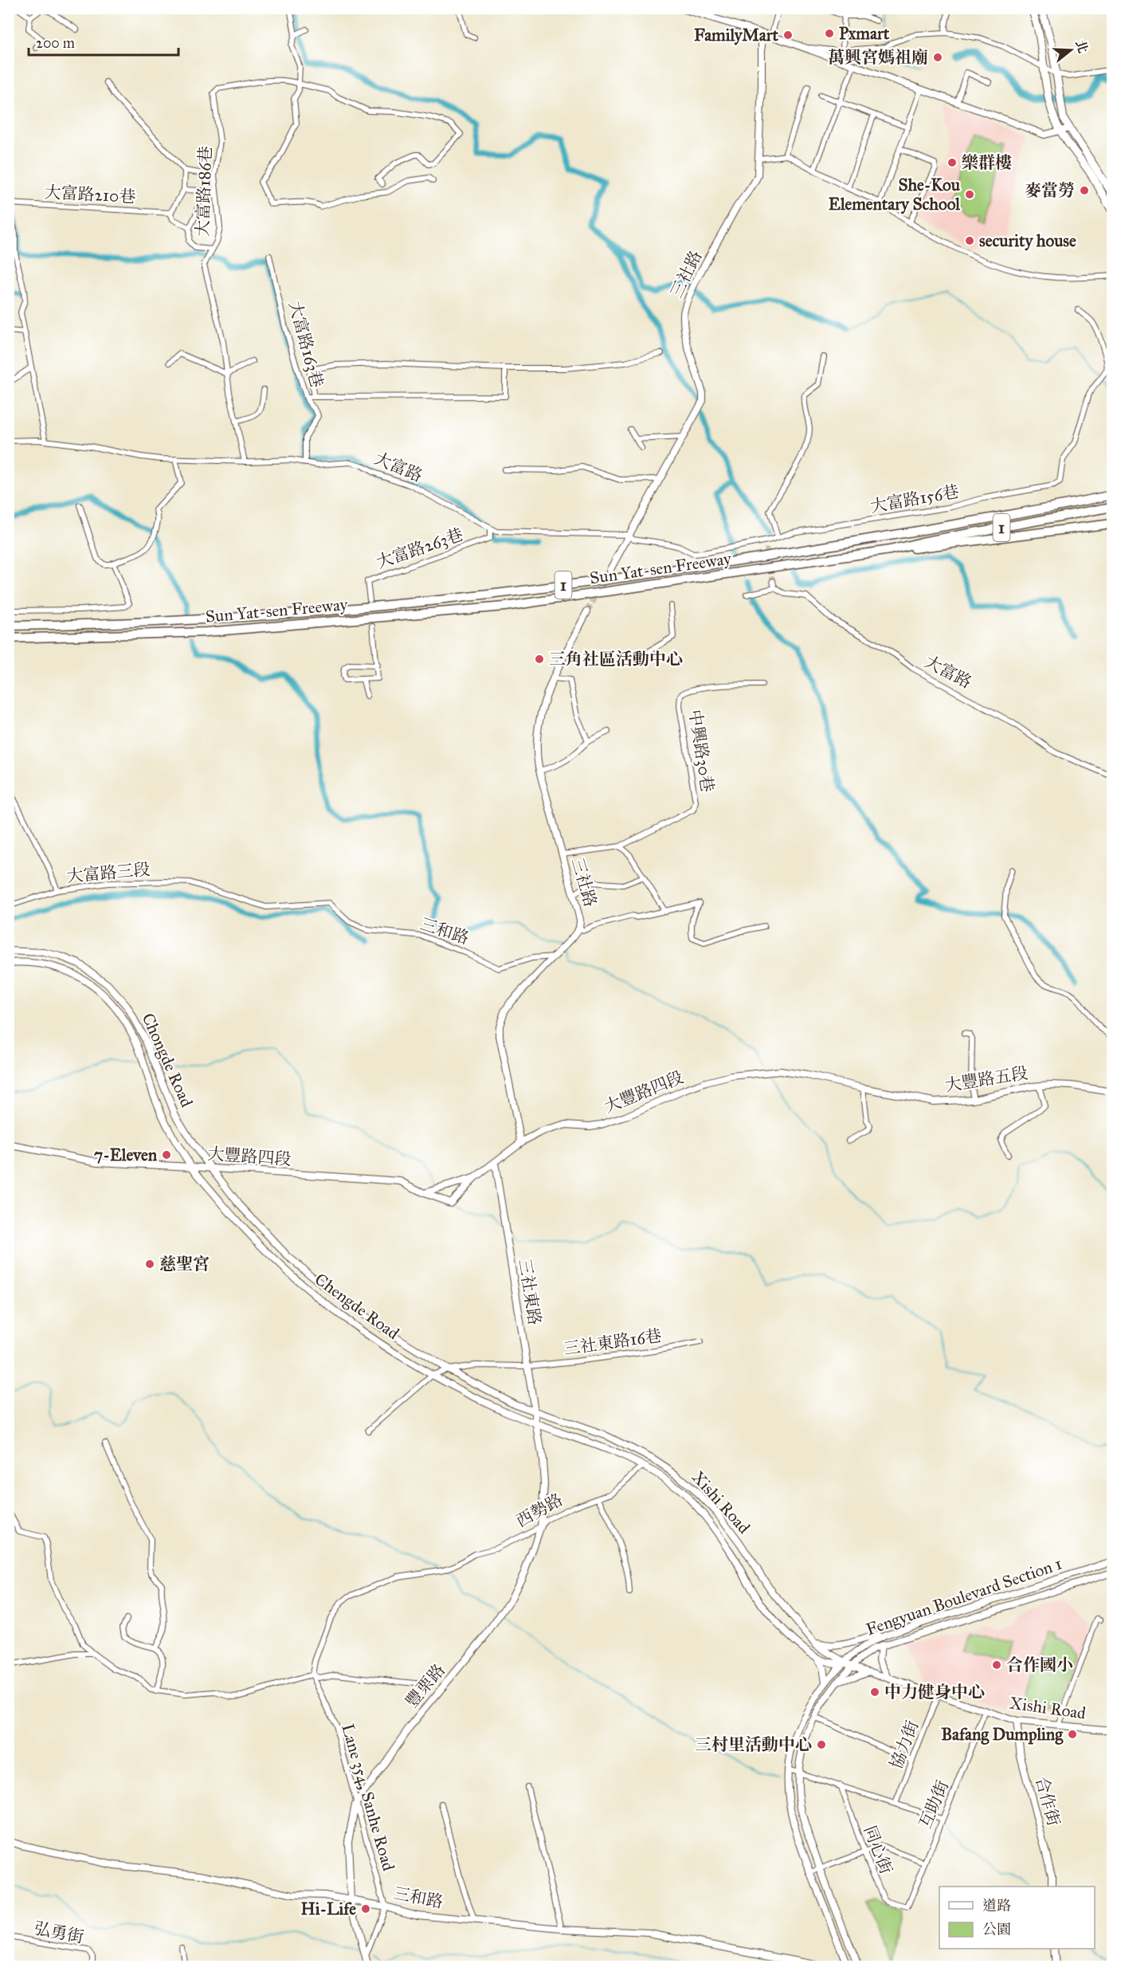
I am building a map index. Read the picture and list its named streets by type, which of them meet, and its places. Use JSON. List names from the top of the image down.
{
  "streets": {
    "highway": ["1", "Sun Yat-sen Freeway"],
    "street": [
      "大富路186巷",
      "大富路210巷",
      "三社路",
      "大富路163巷",
      "大富路",
      "大富路156巷",
      "大富路263巷",
      "中興路30巷",
      "大富路三段",
      "三和路",
      "Chongde Road",
      "大豐路五段",
      "大豐路四段",
      "三社東路",
      "Chengde Road",
      "三社東路16巷",
      "Xishi Road",
      "西勢路",
      "Fengyuan Boulevard Section 1",
      "豐栗路",
      "協力街",
      "Lane 354, Sanhe Road",
      "合作街",
      "互助街",
      "同心街",
      "弘勇街"
    ]
  },
  "crossings": [
    ["大富路186巷", "大富路"],
    ["大富路210巷", "大富路"],
    ["三社路", "大富路"],
    ["三社路", "中興路30巷"],
    ["三社路", "三和路"],
    ["三社路", "大豐路四段"],
    ["大富路163巷", "大富路"],
    ["大富路", "大富路156巷"],
    ["大富路", "大富路263巷"],
    ["大富路三段", "三和路"],
    ["三和路", "豐栗路"],
    ["三和路", "Lane 354, Sanhe Road"],
    ["Chongde Road", "大豐路四段"],
    ["Chongde Road", "Chengde Road"],
    ["大豐路五段", "大豐路四段"],
    ["大豐路四段", "三社東路"],
    ["大豐路四段", "Chengde Road"],
    ["三社東路", "Chengde Road"],
    ["三社東路", "三社東路16巷"],
    ["三社東路", "Xishi Road"],
    ["三社東路", "豐栗路"],
    ["Chengde Road", "三社東路16巷"],
    ["Chengde Road", "Xishi Road"],
    ["Chengde Road", "豐栗路"],
    ["Xishi Road", "西勢路"],
    ["Xishi Road", "Fengyuan Boulevard Section 1"],
    ["Xishi Road", "豐栗路"],
    ["Xishi Road", "協力街"],
    ["Xishi Road", "合作街"],
    ["Xishi Road", "互助街"],
    ["西勢路", "豐栗路"],
    ["西勢路", "Lane 354, Sanhe Road"],
    ["豐栗路", "Lane 354, Sanhe Road"],
    ["互助街", "同心街"]
  ],
  "places": [
    "Pxmart",
    "FamilyMart",
    "萬興宮媽祖廟",
    "樂群樓",
    "麥當勞",
    "She-Kou Elementary School",
    "security house",
    "三角社區活動中心",
    "7-Eleven",
    "慈聖宮",
    "合作國小",
    "中力健身中心",
    "Bafang Dumpling",
    "三村里活動中心",
    "Hi-Life"
  ],
  "legend": ["道路", "公園"],
  "scale_bar": "200 m",
  "north": "right"
}
